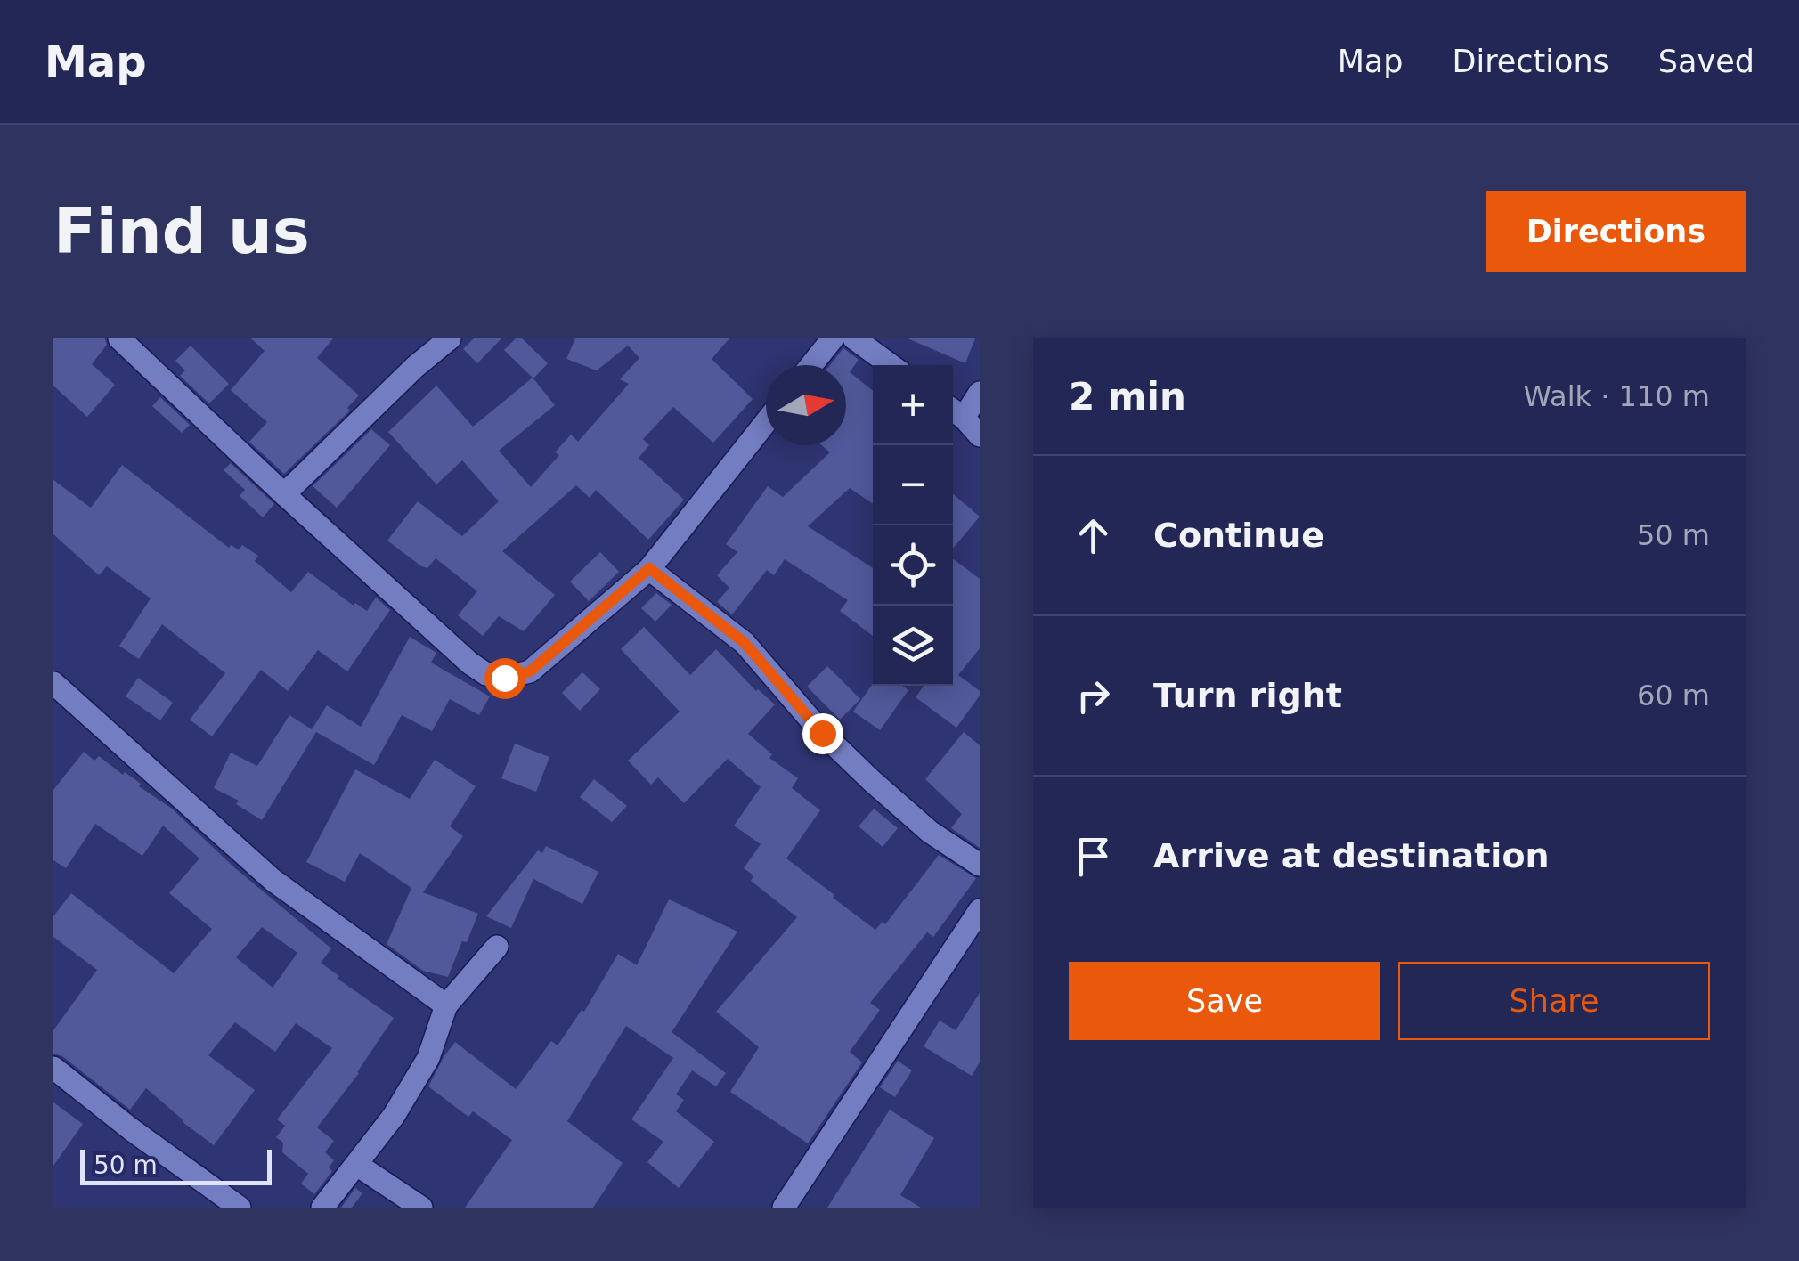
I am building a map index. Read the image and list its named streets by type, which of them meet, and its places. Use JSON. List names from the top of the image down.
{
  "scale_bar": "50 m",
  "north": "right",
  "page": {
    "header": "Map",
    "nav": ["Map", "Directions", "Saved"],
    "buttons": [
      "Directions",
      ["Save", "Share"]
    ],
    "title": "Find us",
    "heading": ["2 min", "Walk · 110 m"],
    "map_buttons": ["+", "−"],
    "list": [
      ["Continue", "50 m"],
      ["Turn right", "60 m"],
      "Arrive at destination"
    ],
    "scale": "50 m"
  }
}
